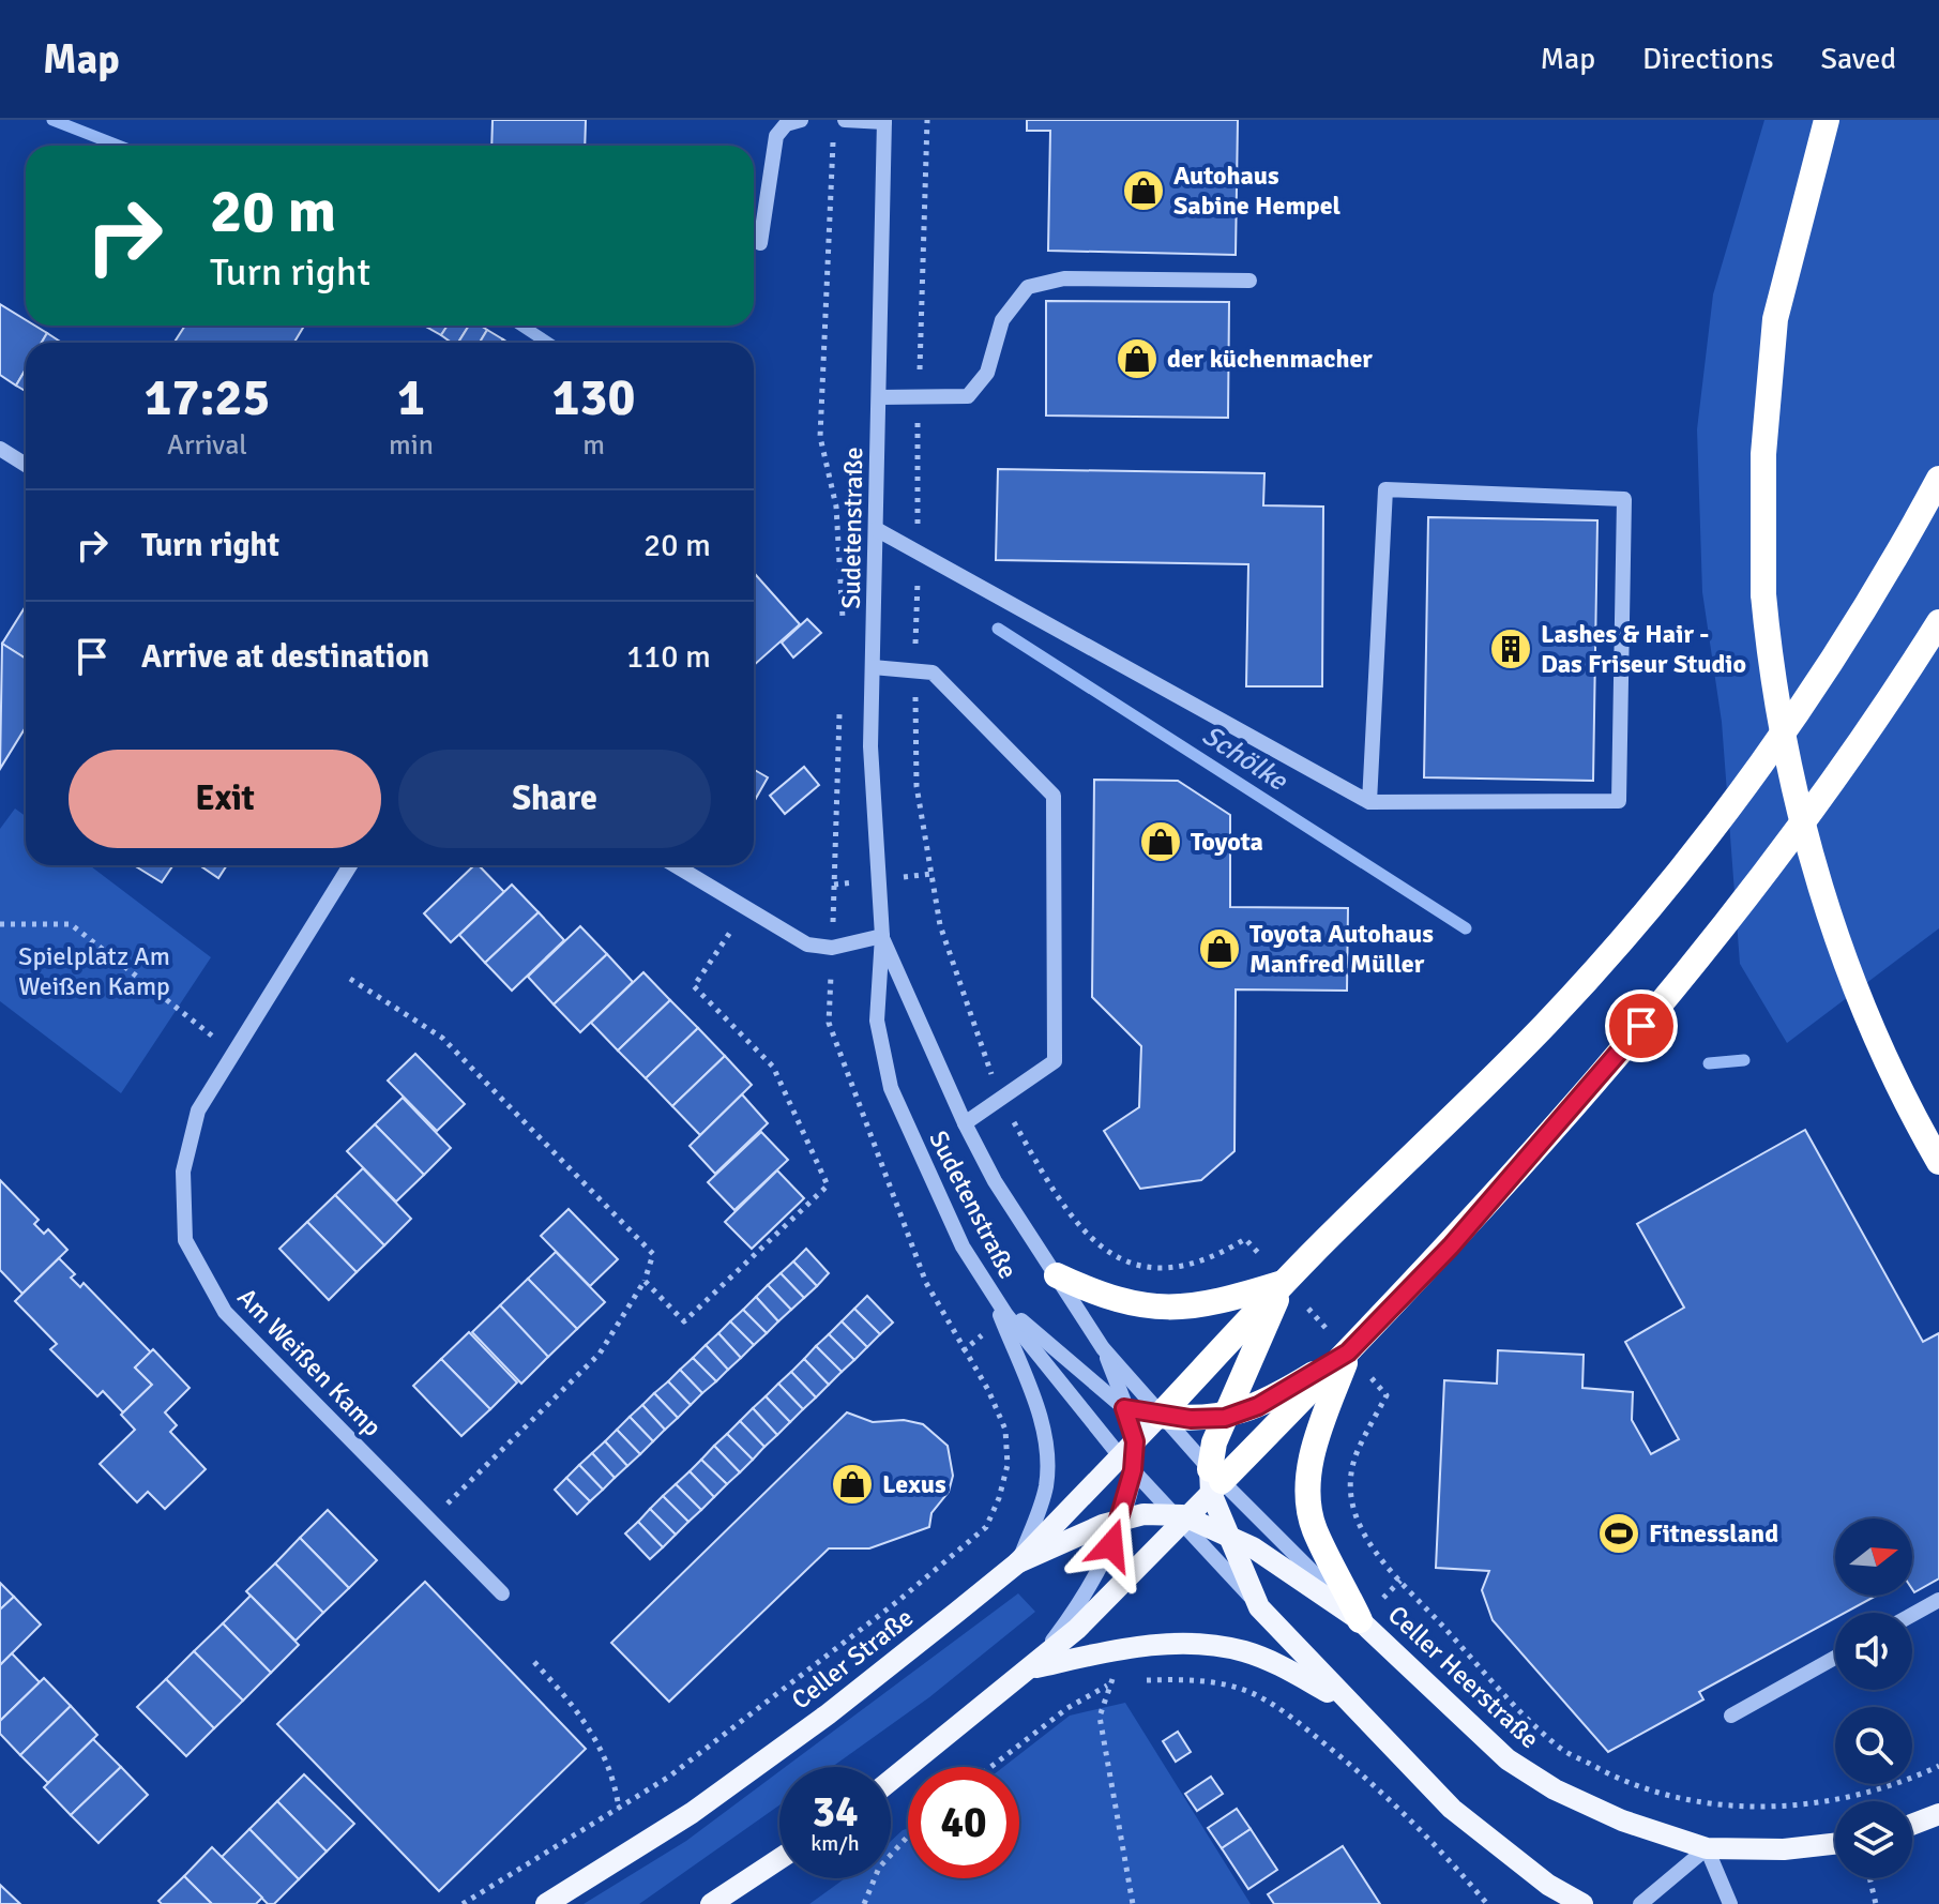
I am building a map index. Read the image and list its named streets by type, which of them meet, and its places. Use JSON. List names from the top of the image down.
{
  "streets": {
    "main road": ["Celler Straße", "Celler Heerstraße"],
    "street": ["Sudetenstraße", "Am Weißen Kamp"]
  },
  "crossings": [
    ["Sudetenstraße", "Celler Straße"],
    ["Sudetenstraße", "Celler Heerstraße"],
    ["Celler Straße", "Celler Heerstraße"]
  ],
  "water": ["Schölke"],
  "parks": ["Spielplatz Am Weißen Kamp"],
  "places": {
    "shop": [
      "Autohaus Sabine Hempel",
      "der küchenmacher",
      "Toyota",
      "Toyota Autohaus Manfred Müller",
      "Lexus"
    ],
    "building": ["Lashes & Hair - Das Friseur Studio"],
    "sports": ["Fitnessland"]
  },
  "north": "right",
  "page": {
    "header": "Map",
    "nav": ["Map", "Directions", "Saved"],
    "turn": ["20 m", "Turn right"],
    "eta": [
      "17:25",
      "Arrival",
      "1",
      "min",
      "130",
      "m"
    ],
    "list": [
      {
        "name": "Turn right",
        "value": "20 m"
      },
      {
        "name": "Arrive at destination",
        "value": "110 m"
      }
    ],
    "buttons": ["Exit", "Share"],
    "speed": "34 km/h",
    "limit": "40"
  }
}
